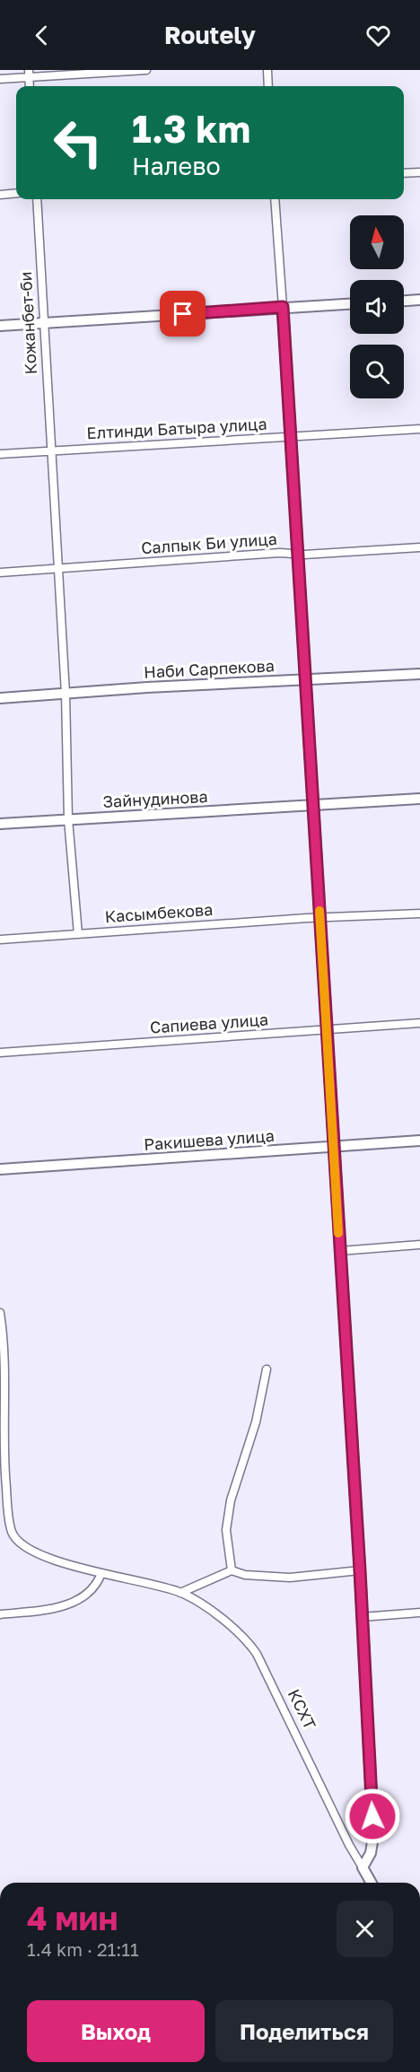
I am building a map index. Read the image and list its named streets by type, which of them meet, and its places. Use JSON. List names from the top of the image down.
{
  "streets": {
    "street": [
      "Кожанбет-би",
      "Елтинди Батыра улица",
      "Салпык Би улица",
      "Наби Сарпекова",
      "Зайнудинова",
      "Касымбекова",
      "Сапиева улица",
      "Ракишева улица",
      "КСХТ"
    ]
  },
  "crossings": [
    ["Кожанбет-би", "Елтинди Батыра улица"],
    ["Кожанбет-би", "Салпык Би улица"],
    ["Кожанбет-би", "Наби Сарпекова"],
    ["Кожанбет-би", "Зайнудинова"],
    ["Кожанбет-би", "Касымбекова"]
  ],
  "north": "top",
  "page": {
    "header": "Routely",
    "turn": ["1.3 km", "Налево"],
    "heading": ["4 мин", "1.4 km · 21:11"],
    "buttons": ["Выход", "Поделиться"]
  }
}
